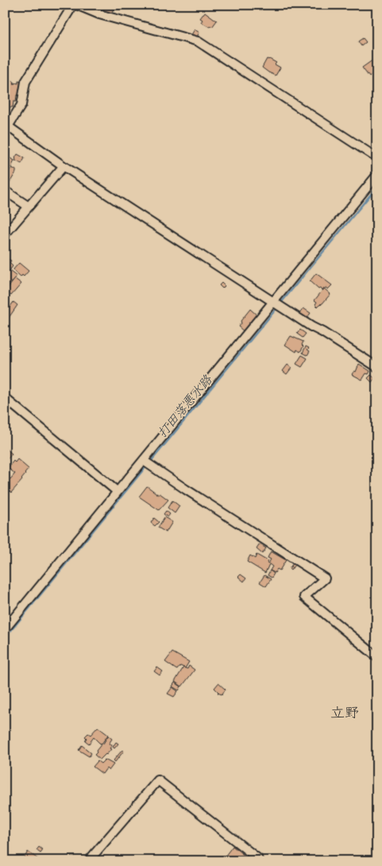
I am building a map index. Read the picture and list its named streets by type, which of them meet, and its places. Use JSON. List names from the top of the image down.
{
  "districts": ["立野"],
  "water": ["打田落悪水路"]
}
